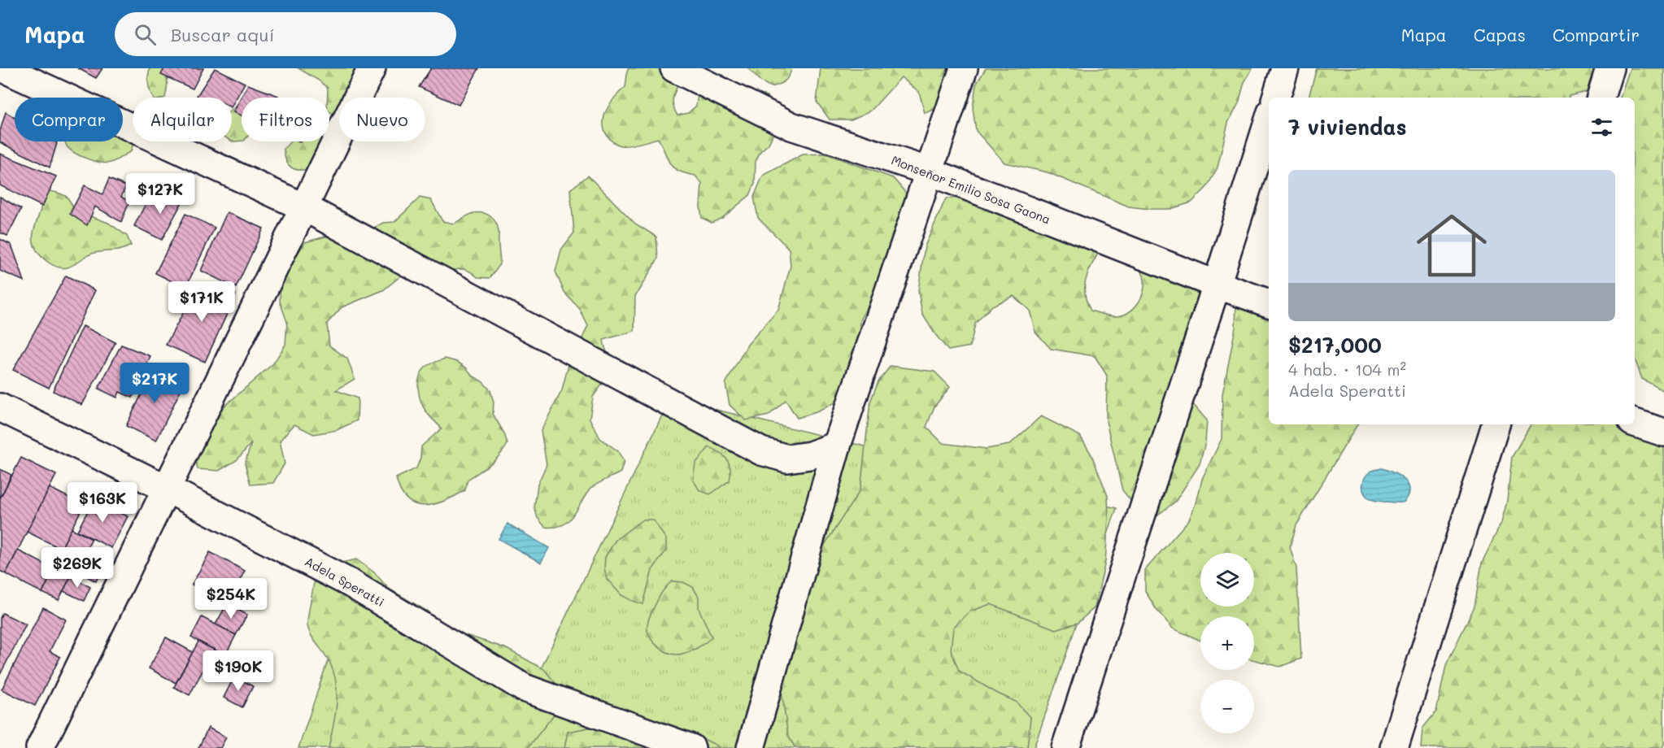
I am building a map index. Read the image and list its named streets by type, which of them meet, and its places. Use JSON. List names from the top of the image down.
{
  "streets": {
    "street": ["Monseñor Emilio Sosa Gaona", "Adela Speratti"]
  },
  "page": {
    "header": "Mapa",
    "search": "Buscar aquí",
    "nav": ["Mapa", "Capas", "Compartir"],
    "chip": [
      "Comprar",
      "Alquilar",
      "Filtros",
      "Nuevo"
    ],
    "heading": "7 viviendas",
    "list": [
      {
        "name": "$217,000",
        "note": "4 hab. · 104 m² · Adela Speratti"
      }
    ],
    "price": [
      "$127K",
      "$171K",
      "$217K",
      "$163K",
      "$269K",
      "$254K",
      "$190K"
    ],
    "map_buttons": ["+", "−"]
  }
}
